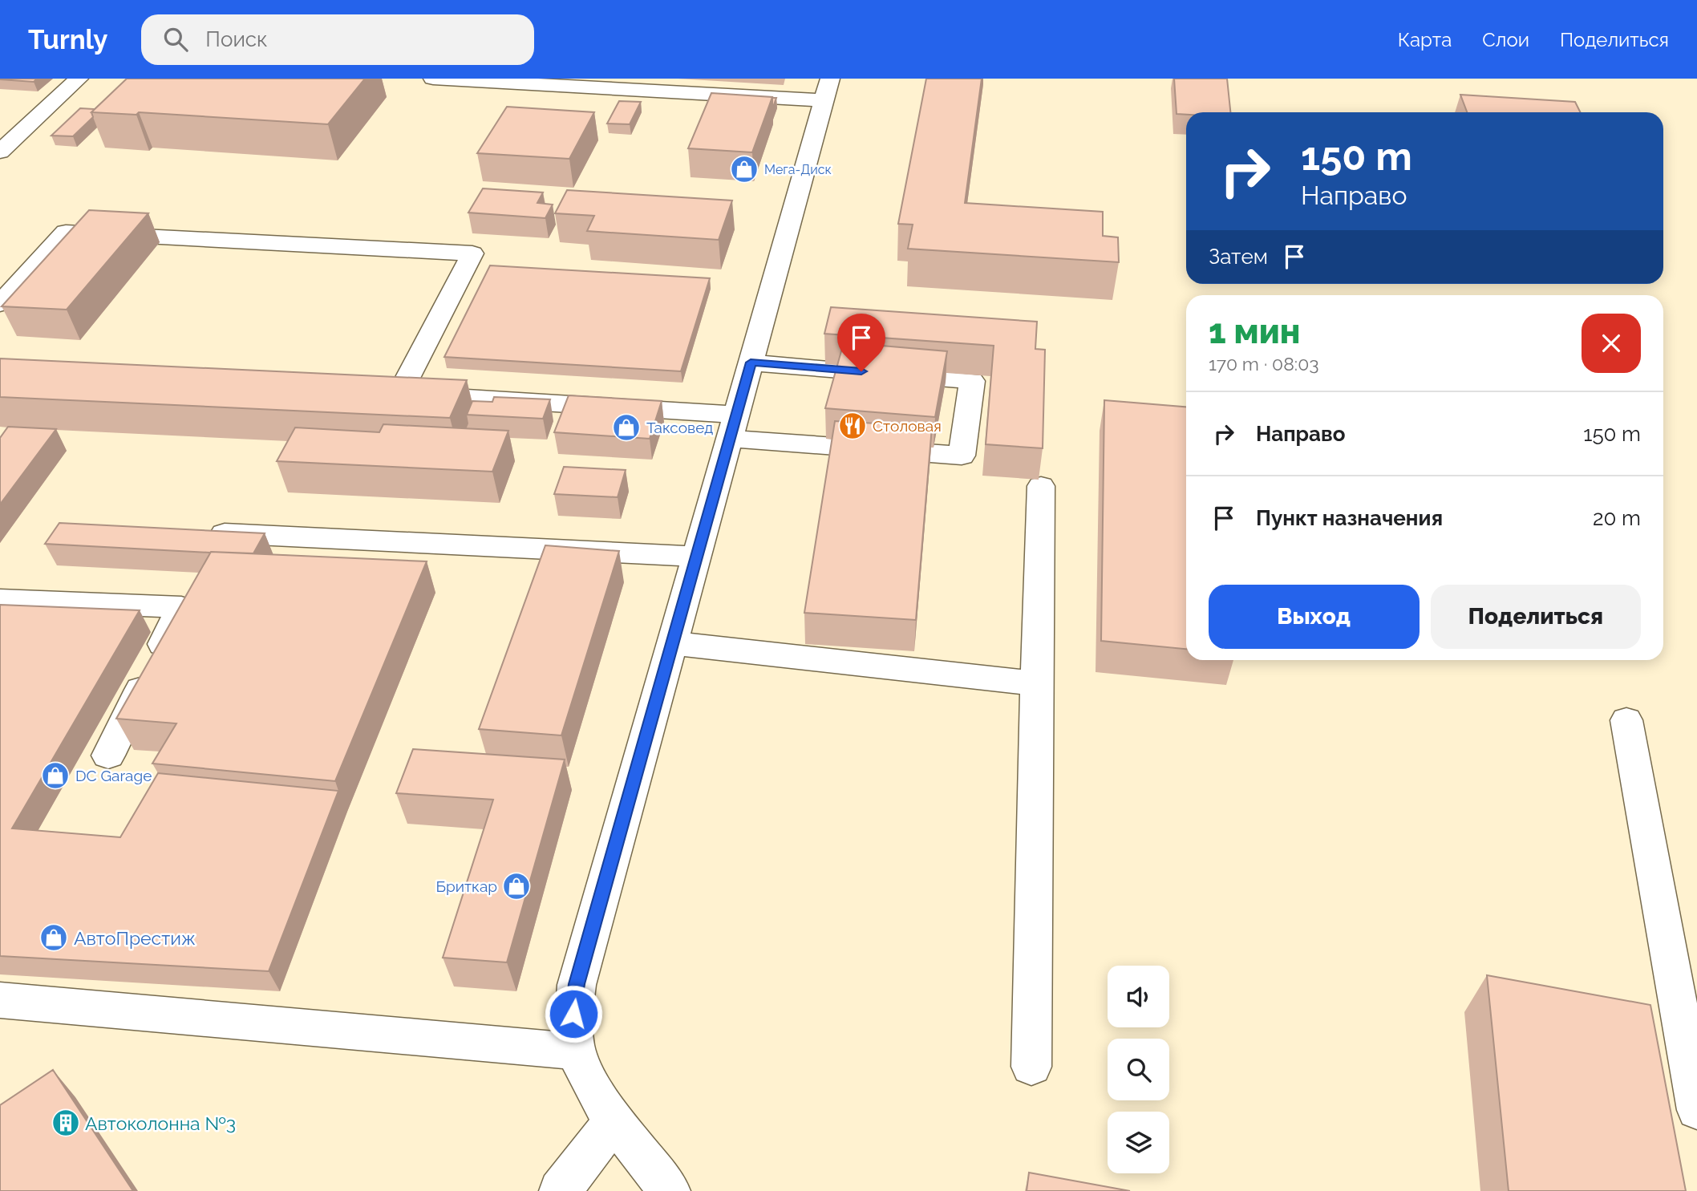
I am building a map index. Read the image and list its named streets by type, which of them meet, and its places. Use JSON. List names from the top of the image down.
{
  "places": {
    "shop": [
      "Мега-Диск",
      "Таксовед",
      "DC Garage",
      "Бриткар",
      "АвтоПрестиж"
    ],
    "restaurant": ["Столовая"],
    "building": ["Автоколонна №3"]
  },
  "page": {
    "header": "Turnly",
    "search": "Поиск",
    "nav": ["Карта", "Слои", "Поделиться"],
    "turn": ["150 m", "Направо"],
    "then": "Затем",
    "heading": ["1 мин", "170 m · 08:03"],
    "list": [
      {
        "name": "Направо",
        "value": "150 m"
      },
      {
        "name": "Пункт назначения",
        "value": "20 m"
      }
    ],
    "buttons": ["Выход", "Поделиться"]
  }
}
